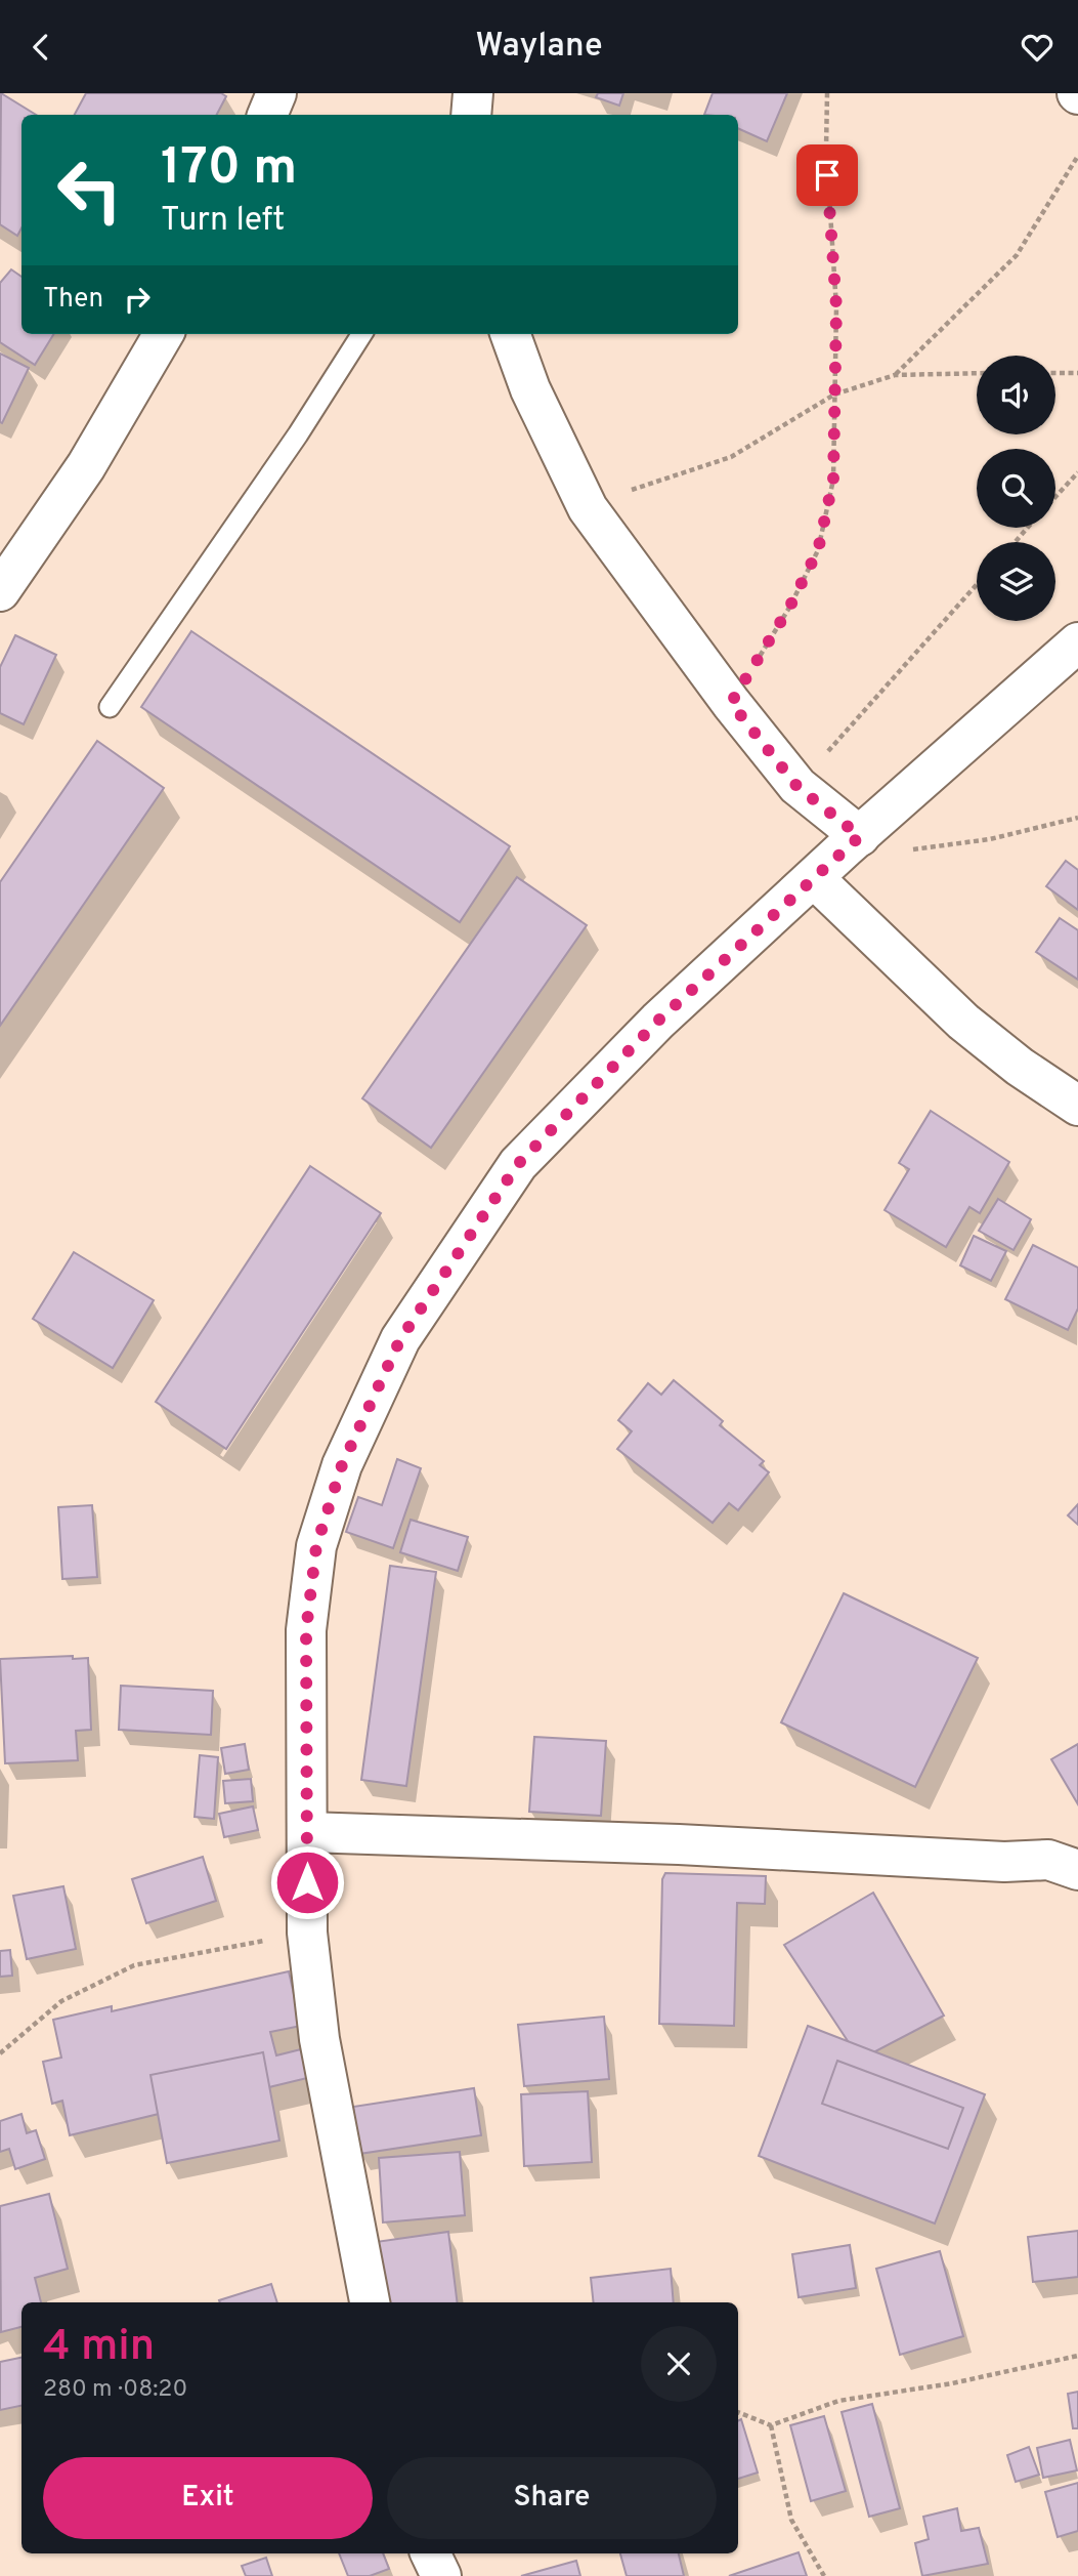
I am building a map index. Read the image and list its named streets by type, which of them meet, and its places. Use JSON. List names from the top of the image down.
{
  "page": {
    "header": "Waylane",
    "turn": ["170 m", "Turn left"],
    "then": "Then",
    "heading": ["4 min", "280 m · 08:20"],
    "buttons": ["Exit", "Share"]
  }
}
